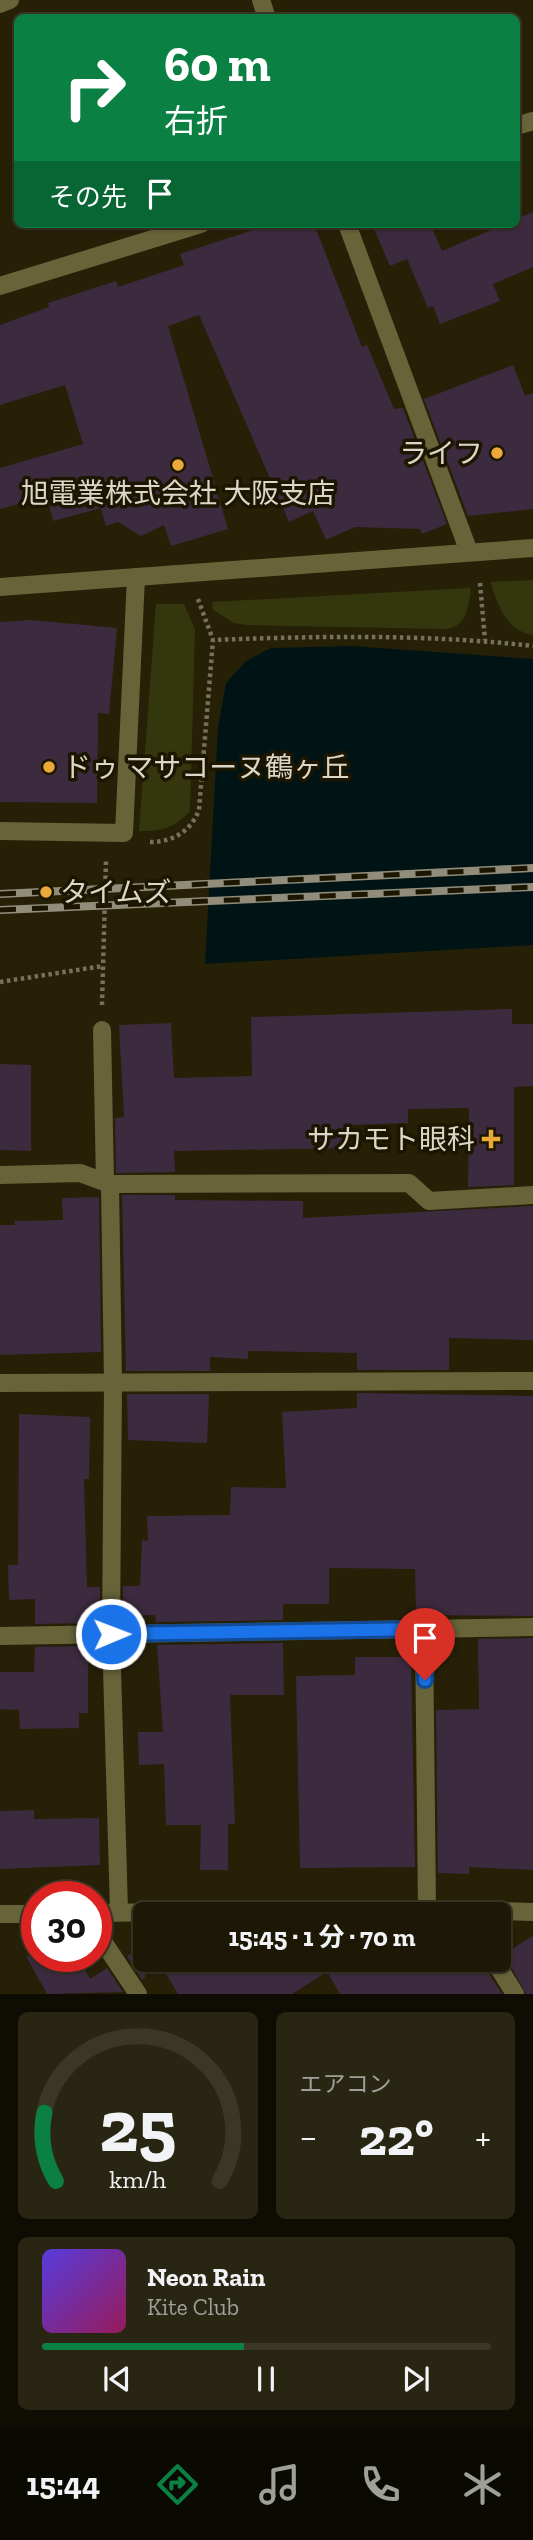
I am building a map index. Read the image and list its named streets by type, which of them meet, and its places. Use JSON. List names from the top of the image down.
{
  "places": {
    "other": [
      "ライフ",
      "旭電業株式会社 大阪支店",
      "ドゥ マサコーヌ鶴ヶ丘",
      "タイムズ"
    ],
    "health": ["サカモト眼科"]
  },
  "page": {
    "turn": ["60 m", "右折"],
    "then": "その先",
    "limit": "30",
    "trip": "15:45 · 1 分 · 70 m",
    "tile": "エアコン",
    "heat": ["−", "22°", "+"],
    "song": ["Neon Rain", "Kite Club"],
    "tabs": "15:44",
    "gauge": ["25", "km/h"]
  }
}
